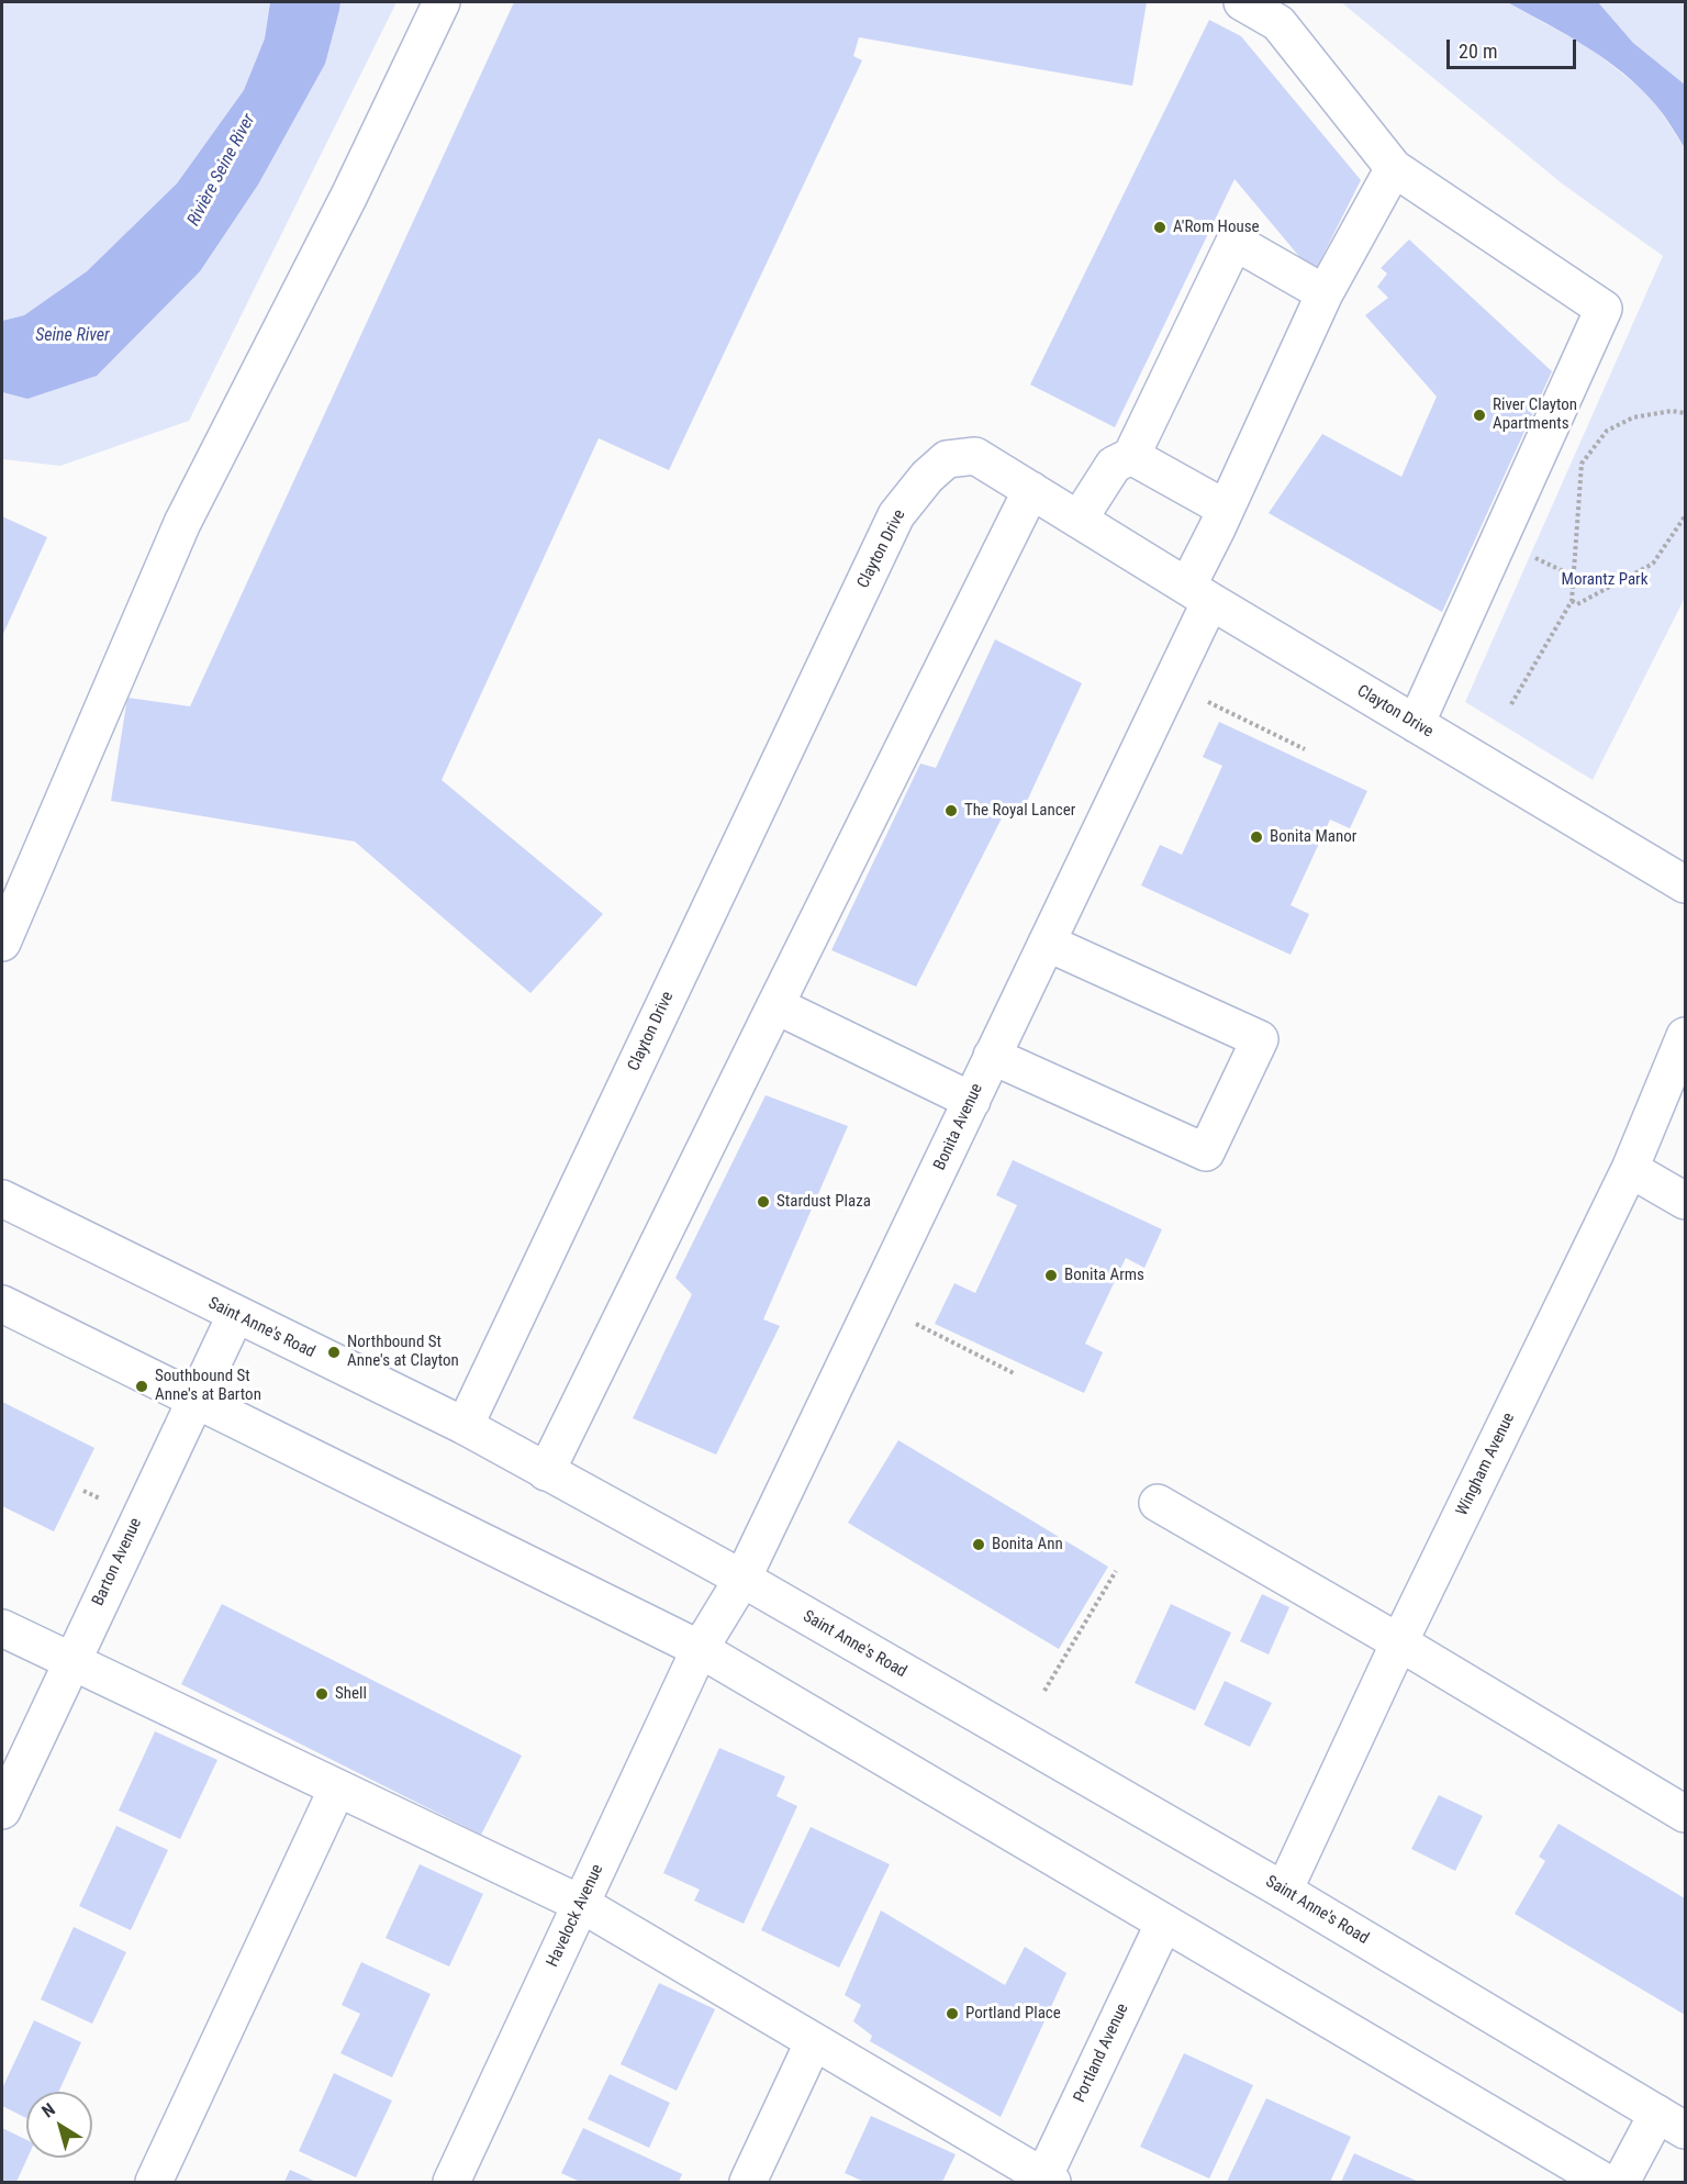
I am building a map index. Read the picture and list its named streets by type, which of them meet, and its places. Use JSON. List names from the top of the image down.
{
  "streets": {
    "street": [
      "Clayton Drive",
      "Bonita Avenue",
      "Saint Anne's Road",
      "Wingham Avenue",
      "Barton Avenue",
      "Havelock Avenue",
      "Portland Avenue"
    ]
  },
  "crossings": [
    ["Clayton Drive", "Bonita Avenue"],
    ["Clayton Drive", "Saint Anne's Road"],
    ["Bonita Avenue", "Saint Anne's Road"],
    ["Bonita Avenue", "Havelock Avenue"],
    ["Saint Anne's Road", "Wingham Avenue"],
    ["Saint Anne's Road", "Barton Avenue"]
  ],
  "water": ["Rivière Seine River", "Seine River"],
  "parks": ["Morantz Park"],
  "places": [
    "A'Rom House",
    "River Clayton Apartments",
    "The Royal Lancer",
    "Bonita Manor",
    "Stardust Plaza",
    "Bonita Arms",
    "Northbound St Anne's at Clayton",
    "Southbound St Anne's at Barton",
    "Bonita Ann",
    "Shell",
    "Portland Place"
  ],
  "scale_bar": "20 m",
  "north": "top left"
}
